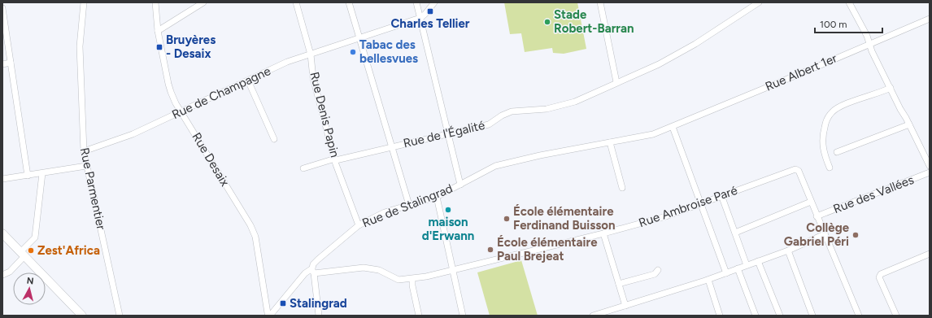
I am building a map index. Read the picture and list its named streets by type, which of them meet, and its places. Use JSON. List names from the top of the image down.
{
  "streets": {
    "street": [
      "Rue Albert 1er",
      "Rue de Champagne",
      "Rue Denis Papin",
      "Rue de l'Égalité",
      "Rue Desaix",
      "Rue Parmentier",
      "Rue des Vallées",
      "Rue de Stalingrad",
      "Rue Ambroise Paré"
    ]
  },
  "crossings": [
    ["Rue Albert 1er", "Rue de Stalingrad"],
    ["Rue de Champagne", "Rue Denis Papin"],
    ["Rue de Champagne", "Rue Desaix"],
    ["Rue de Champagne", "Rue Parmentier"],
    ["Rue Denis Papin", "Rue de l'Égalité"],
    ["Rue Denis Papin", "Rue de Stalingrad"],
    ["Rue Desaix", "Rue de Stalingrad"],
    ["Rue de Stalingrad", "Rue Ambroise Paré"]
  ],
  "places": {
    "transit": ["Charles Tellier", "Bruyères - Desaix", "Stalingrad"],
    "other": [
      "Stade Robert-Barran",
      "Tabac des bellesvues",
      "maison d'Erwann",
      "École élémentaire Ferdinand Buisson",
      "Collège Gabriel Péri",
      "École élémentaire Paul Brejeat",
      "Zest'Africa"
    ]
  },
  "scale_bar": "100 m",
  "north": "top"
}
